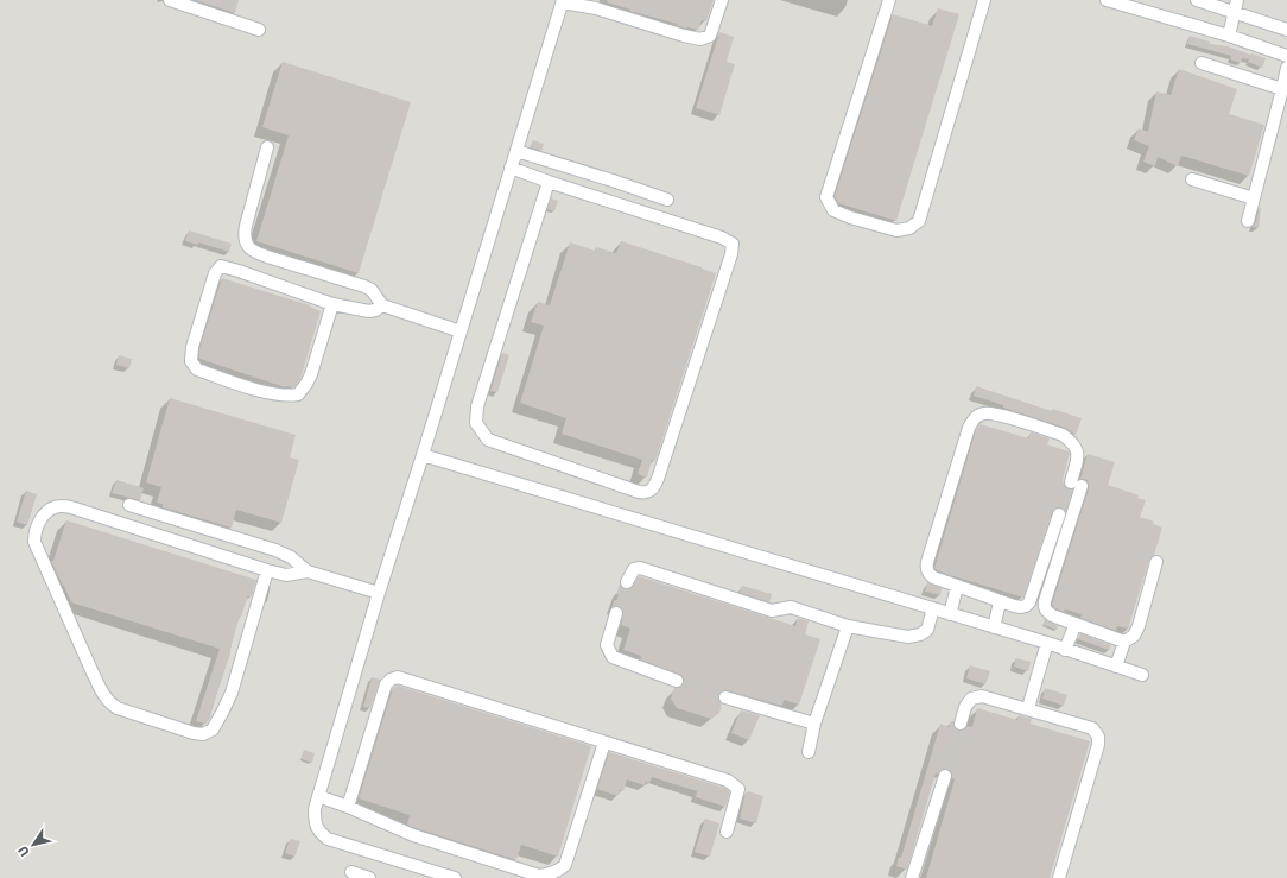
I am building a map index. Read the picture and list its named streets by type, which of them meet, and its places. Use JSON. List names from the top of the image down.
{
  "north": "bottom left"
}
